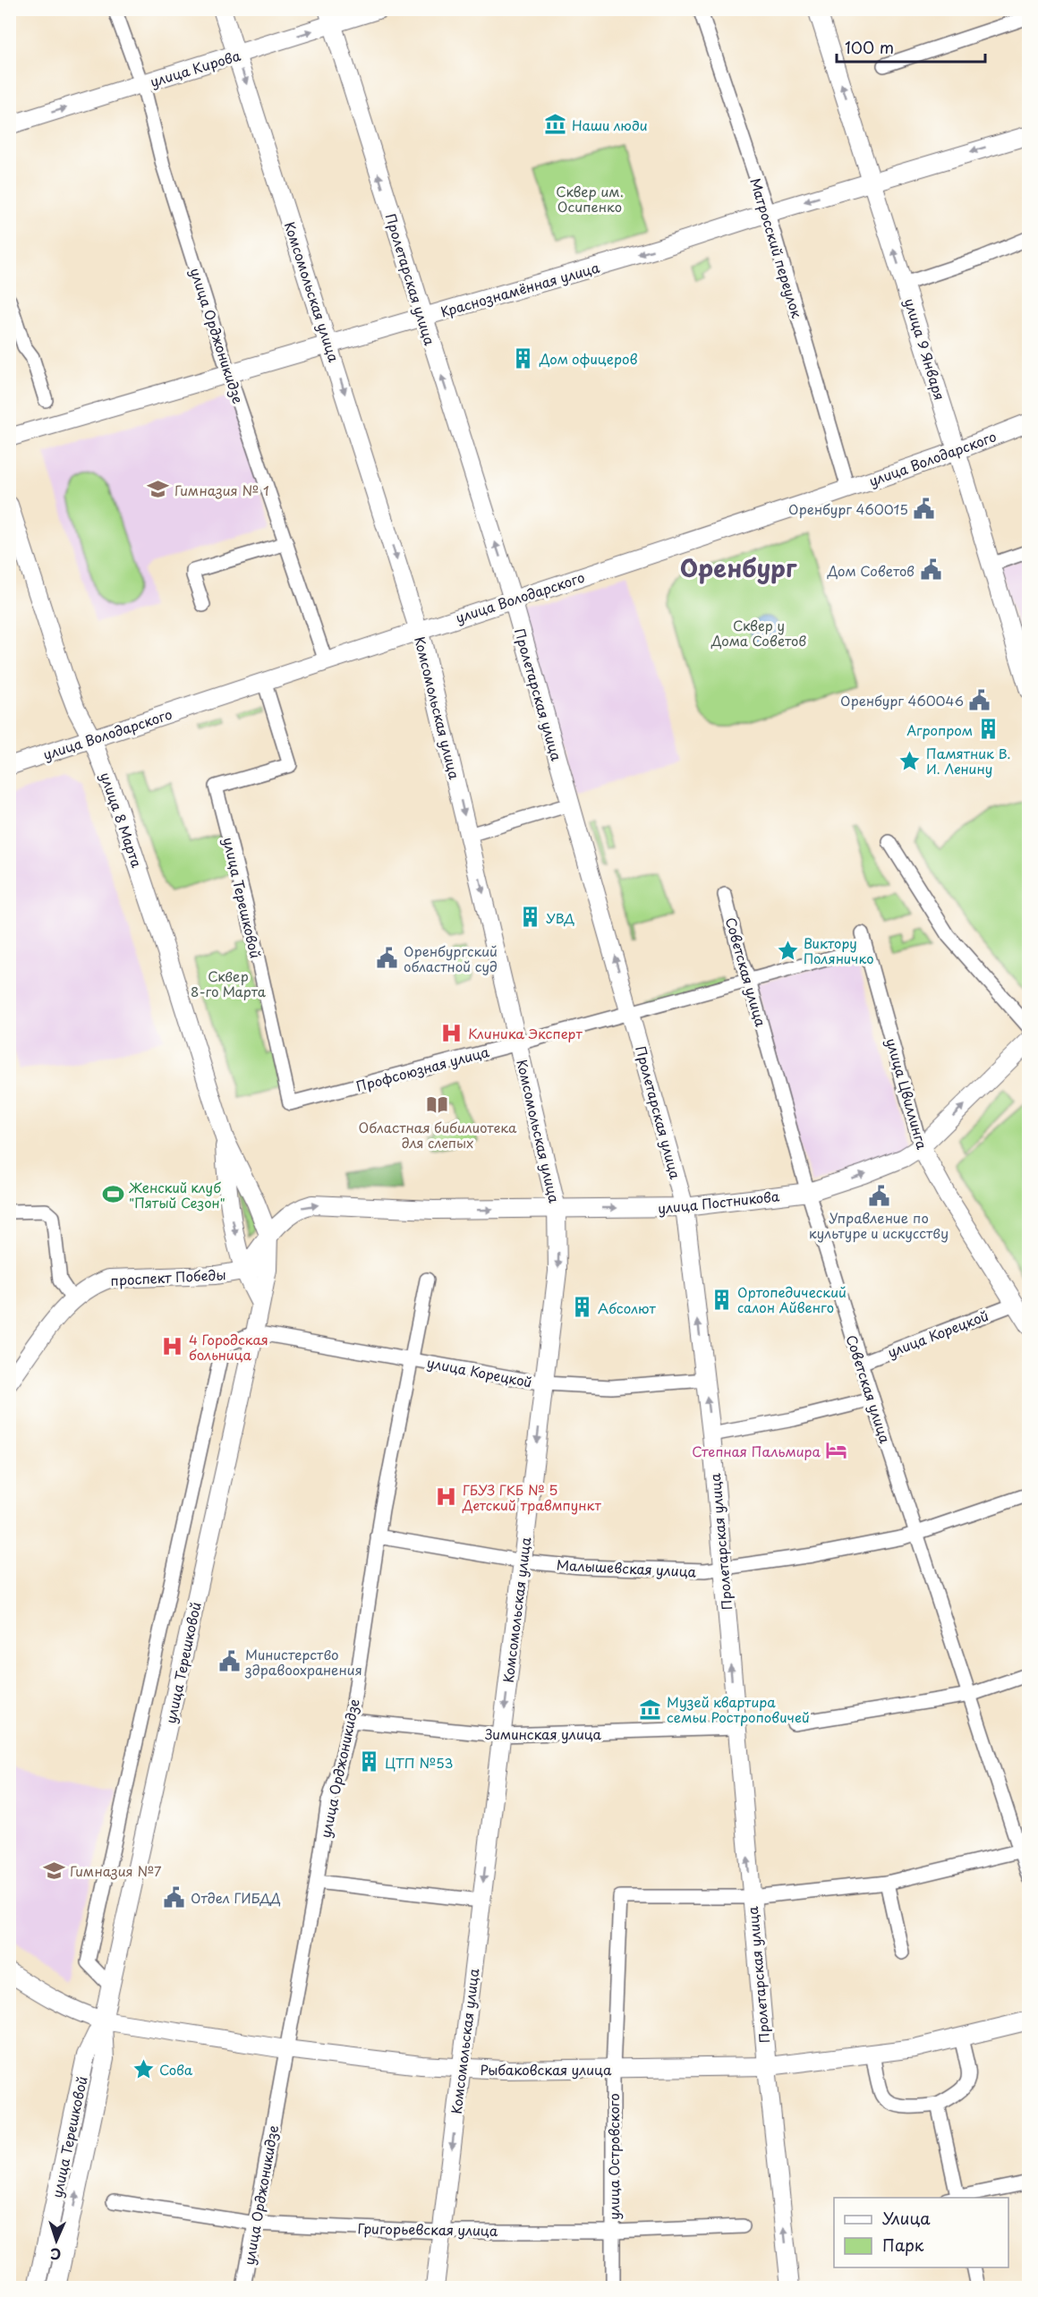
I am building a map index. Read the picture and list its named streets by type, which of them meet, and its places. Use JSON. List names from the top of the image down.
{
  "streets": {
    "main road": [
      "улица Кирова",
      "Пролетарская улица",
      "Краснознамённая улица",
      "Комсомольская улица",
      "улица 9 Января",
      "улица Володарского",
      "улица 8 Марта",
      "улица Терешковой",
      "улица Цвиллинга",
      "улица Постникова",
      "проспект Победы",
      "Рыбаковская улица"
    ],
    "street": [
      "Матросский переулок",
      "улица Орджоникидзе",
      "Советская улица",
      "Профсоюзная улица",
      "улица Корецкой",
      "Малышевская улица",
      "Зиминская улица",
      "улица Островского",
      "Григорьевская улица"
    ]
  },
  "crossings": [
    ["улица Кирова", "Пролетарская улица"],
    ["улица Кирова", "Комсомольская улица"],
    ["улица Кирова", "улица Орджоникидзе"],
    ["Матросский переулок", "Краснознамённая улица"],
    ["Матросский переулок", "улица Володарского"],
    ["Пролетарская улица", "Краснознамённая улица"],
    ["Пролетарская улица", "улица Володарского"],
    ["Пролетарская улица", "Профсоюзная улица"],
    ["Пролетарская улица", "улица Постникова"],
    ["Пролетарская улица", "улица Корецкой"],
    ["Пролетарская улица", "Малышевская улица"],
    ["Пролетарская улица", "Зиминская улица"],
    ["Пролетарская улица", "Рыбаковская улица"],
    ["Пролетарская улица", "улица Островского"],
    ["Краснознамённая улица", "Комсомольская улица"],
    ["Краснознамённая улица", "улица Орджоникидзе"],
    ["Краснознамённая улица", "улица 9 Января"],
    ["Комсомольская улица", "улица Володарского"],
    ["Комсомольская улица", "Профсоюзная улица"],
    ["Комсомольская улица", "улица Постникова"],
    ["Комсомольская улица", "улица Корецкой"],
    ["Комсомольская улица", "Малышевская улица"],
    ["Комсомольская улица", "Зиминская улица"],
    ["Комсомольская улица", "Рыбаковская улица"],
    ["Комсомольская улица", "Григорьевская улица"],
    ["улица Орджоникидзе", "улица Володарского"],
    ["улица Орджоникидзе", "улица Корецкой"],
    ["улица Орджоникидзе", "Малышевская улица"],
    ["улица Орджоникидзе", "Зиминская улица"],
    ["улица Орджоникидзе", "Рыбаковская улица"],
    ["улица Орджоникидзе", "Григорьевская улица"],
    ["улица 9 Января", "улица Володарского"],
    ["улица Володарского", "улица 8 Марта"],
    ["улица Володарского", "улица Терешковой"],
    ["улица 8 Марта", "улица Терешковой"],
    ["улица 8 Марта", "улица Постникова"],
    ["улица 8 Марта", "проспект Победы"],
    ["улица Терешковой", "Профсоюзная улица"],
    ["улица Терешковой", "улица Постникова"],
    ["улица Терешковой", "проспект Победы"],
    ["улица Терешковой", "улица Корецкой"],
    ["улица Терешковой", "Рыбаковская улица"],
    ["Советская улица", "Профсоюзная улица"],
    ["Советская улица", "улица Постникова"],
    ["Советская улица", "улица Корецкой"],
    ["Советская улица", "Малышевская улица"],
    ["Профсоюзная улица", "улица Цвиллинга"],
    ["улица Цвиллинга", "улица Постникова"],
    ["улица Цвиллинга", "улица Корецкой"],
    ["улица Постникова", "проспект Победы"],
    ["Рыбаковская улица", "улица Островского"],
    ["улица Островского", "Григорьевская улица"]
  ],
  "one_way": [
    "улица Кирова",
    "Пролетарская улица",
    "Краснознамённая улица",
    "Комсомольская улица",
    "улица 9 Января",
    "улица Постникова"
  ],
  "districts": ["Оренбург"],
  "parks": ["Сквер им. Осипенко", "Сквер у Дома Советов", "Сквер 8-го Марта"],
  "places": {
    "museum": ["Наши люди", "Музей квартира семьи Ростроповичей"],
    "building": [
      "Дом офицеров",
      "Агропром",
      "УВД",
      "Ортопедический салон Айвенго",
      "Абсолют",
      "ЦТП №53"
    ],
    "school or university": ["Гимназия № 1", "Гимназия №7"],
    "public building": [
      "Оренбург 460015",
      "Дом Советов",
      "Оренбург 460046",
      "Оренбургский областной суд",
      "Управление по культуре и искусству",
      "Министерство здравоохранения",
      "Отдел ГИБДД"
    ],
    "place": ["Памятник В. И. Ленину", "Виктору Поляничко", "Сова"],
    "hospital": ["Клиника Эксперт", "4 Городская больница", "ГБУЗ ГКБ № 5 Детский травмпункт"],
    "library": ["Областная бибилиотека для слепых"],
    "sports": ["Женский клуб \"Пятый Сезон\""],
    "hotel": ["Степная Пальмира"]
  },
  "legend": ["Улица", "Парк"],
  "scale_bar": "100 m",
  "north": "bottom"
}
